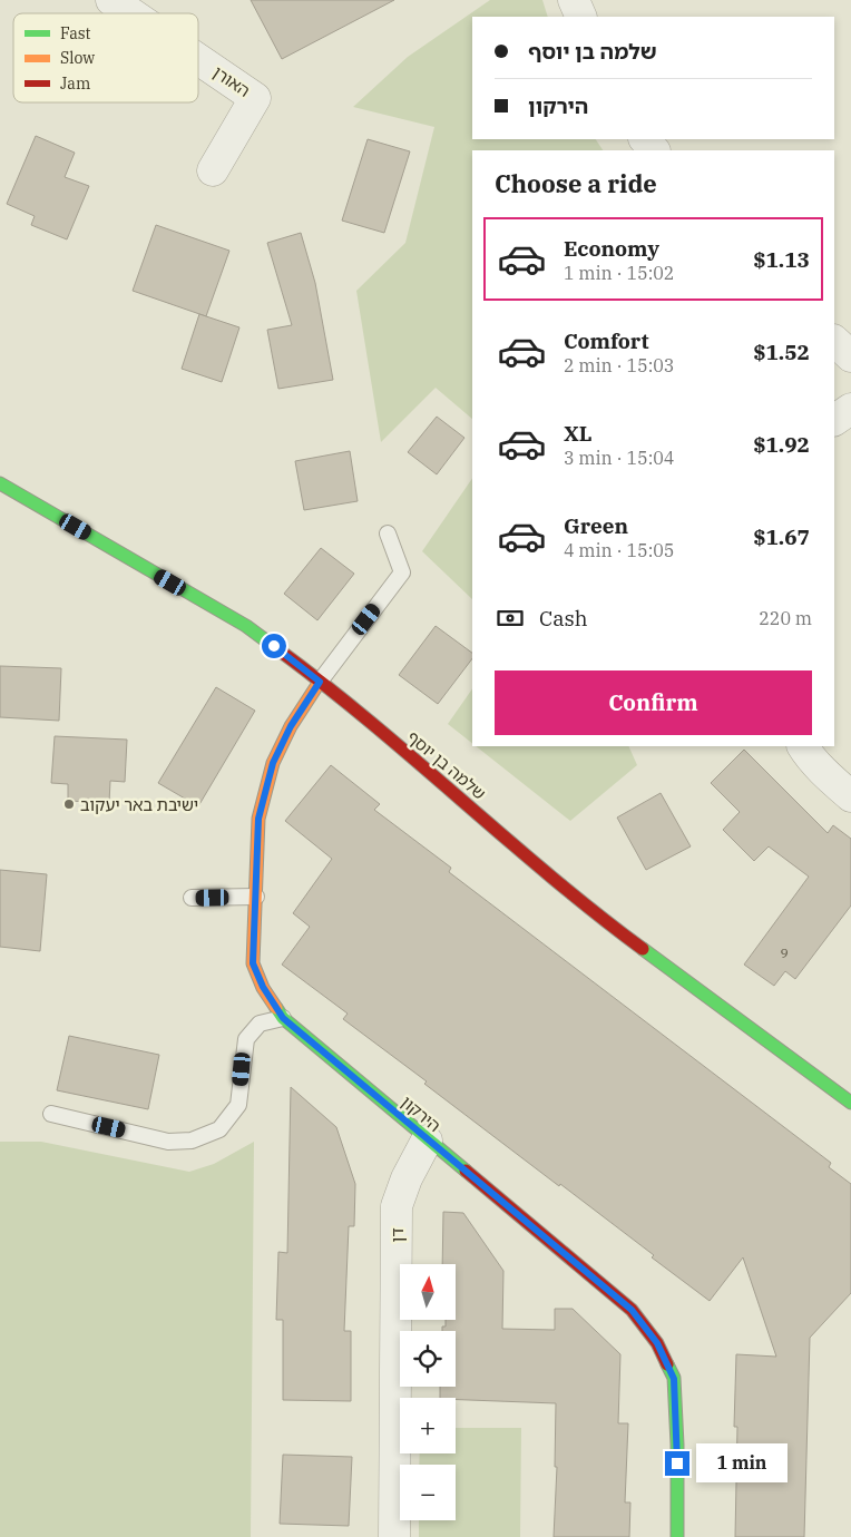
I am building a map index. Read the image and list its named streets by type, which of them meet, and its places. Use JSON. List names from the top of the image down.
{
  "streets": {
    "street": [
      "האורן",
      "שלמה בן יוסף",
      "הירקון",
      "דן"
    ]
  },
  "crossings": [
    ["שלמה בן יוסף", "הירקון"],
    ["הירקון", "דן"]
  ],
  "places": ["ישיבת באר יעקוב"],
  "house_numbers": ["9"],
  "legend": ["Fast", "Slow", "Jam"],
  "north": "top",
  "page": {
    "banner": ["שלמה בן יוסף", "הירקון"],
    "heading": "Choose a ride",
    "list": [
      {
        "name": "Economy",
        "note": "1 min · 15:02",
        "value": "$1.13"
      },
      {
        "name": "Comfort",
        "note": "2 min · 15:03",
        "value": "$1.52"
      },
      {
        "name": "XL",
        "note": "3 min · 15:04",
        "value": "$1.92"
      },
      {
        "name": "Green",
        "note": "4 min · 15:05",
        "value": "$1.67"
      }
    ],
    "pay": ["Cash", "220 m"],
    "buttons": "Confirm",
    "map_buttons": ["+", "−"],
    "bubble": "1 min"
  }
}
